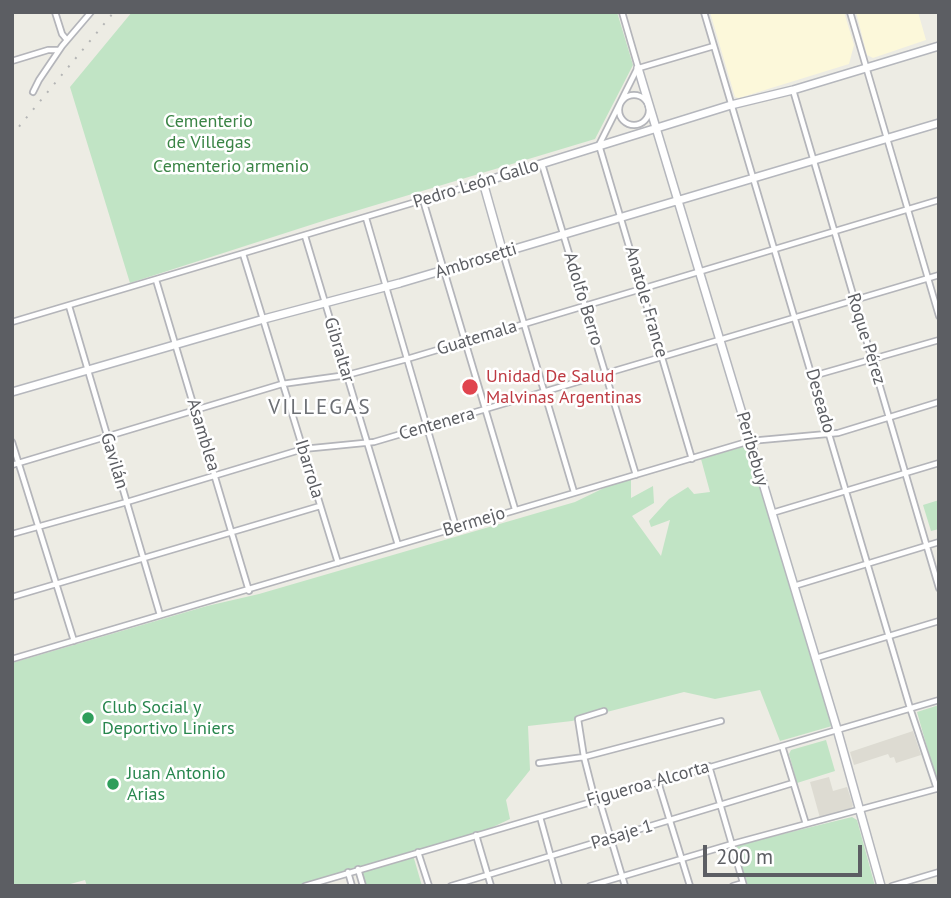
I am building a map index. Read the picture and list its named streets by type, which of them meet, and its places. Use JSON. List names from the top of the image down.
{
  "streets": {
    "street": [
      "Pedro León Gallo",
      "Ambrosetti",
      "Adolfo Berro",
      "Anatole France",
      "Guatemala",
      "Roque Pérez",
      "Gibraltar",
      "Deseado",
      "Centenera",
      "Asamblea",
      "Peribebuy",
      "Gavilán",
      "Ibarrola",
      "Bermejo",
      "Figueroa Alcorta",
      "Pasaje 1"
    ]
  },
  "crossings": [
    ["Pedro León Gallo", "Adolfo Berro"],
    ["Pedro León Gallo", "Anatole France"],
    ["Pedro León Gallo", "Roque Pérez"],
    ["Pedro León Gallo", "Gibraltar"],
    ["Pedro León Gallo", "Deseado"],
    ["Pedro León Gallo", "Asamblea"],
    ["Pedro León Gallo", "Peribebuy"],
    ["Pedro León Gallo", "Gavilán"],
    ["Pedro León Gallo", "Ibarrola"],
    ["Ambrosetti", "Adolfo Berro"],
    ["Ambrosetti", "Anatole France"],
    ["Ambrosetti", "Roque Pérez"],
    ["Ambrosetti", "Gibraltar"],
    ["Ambrosetti", "Deseado"],
    ["Ambrosetti", "Asamblea"],
    ["Ambrosetti", "Peribebuy"],
    ["Ambrosetti", "Gavilán"],
    ["Ambrosetti", "Ibarrola"],
    ["Adolfo Berro", "Guatemala"],
    ["Adolfo Berro", "Centenera"],
    ["Adolfo Berro", "Bermejo"],
    ["Anatole France", "Guatemala"],
    ["Anatole France", "Centenera"],
    ["Anatole France", "Bermejo"],
    ["Guatemala", "Roque Pérez"],
    ["Guatemala", "Gibraltar"],
    ["Guatemala", "Deseado"],
    ["Guatemala", "Asamblea"],
    ["Guatemala", "Peribebuy"],
    ["Guatemala", "Gavilán"],
    ["Guatemala", "Ibarrola"],
    ["Roque Pérez", "Centenera"],
    ["Roque Pérez", "Bermejo"],
    ["Gibraltar", "Centenera"],
    ["Gibraltar", "Bermejo"],
    ["Deseado", "Centenera"],
    ["Deseado", "Bermejo"],
    ["Deseado", "Figueroa Alcorta"],
    ["Centenera", "Asamblea"],
    ["Centenera", "Peribebuy"],
    ["Centenera", "Gavilán"],
    ["Centenera", "Ibarrola"],
    ["Asamblea", "Bermejo"],
    ["Peribebuy", "Bermejo"],
    ["Peribebuy", "Figueroa Alcorta"],
    ["Gavilán", "Bermejo"],
    ["Ibarrola", "Bermejo"]
  ],
  "districts": ["VILLEGAS"],
  "parks": ["Cementerio de Villegas", "Cementerio armenio"],
  "places": ["Unidad De Salud Malvinas Argentinas", "Club Social y Deportivo Liniers", "Juan Antonio Arias"],
  "scale_bar": "200 m"
}
